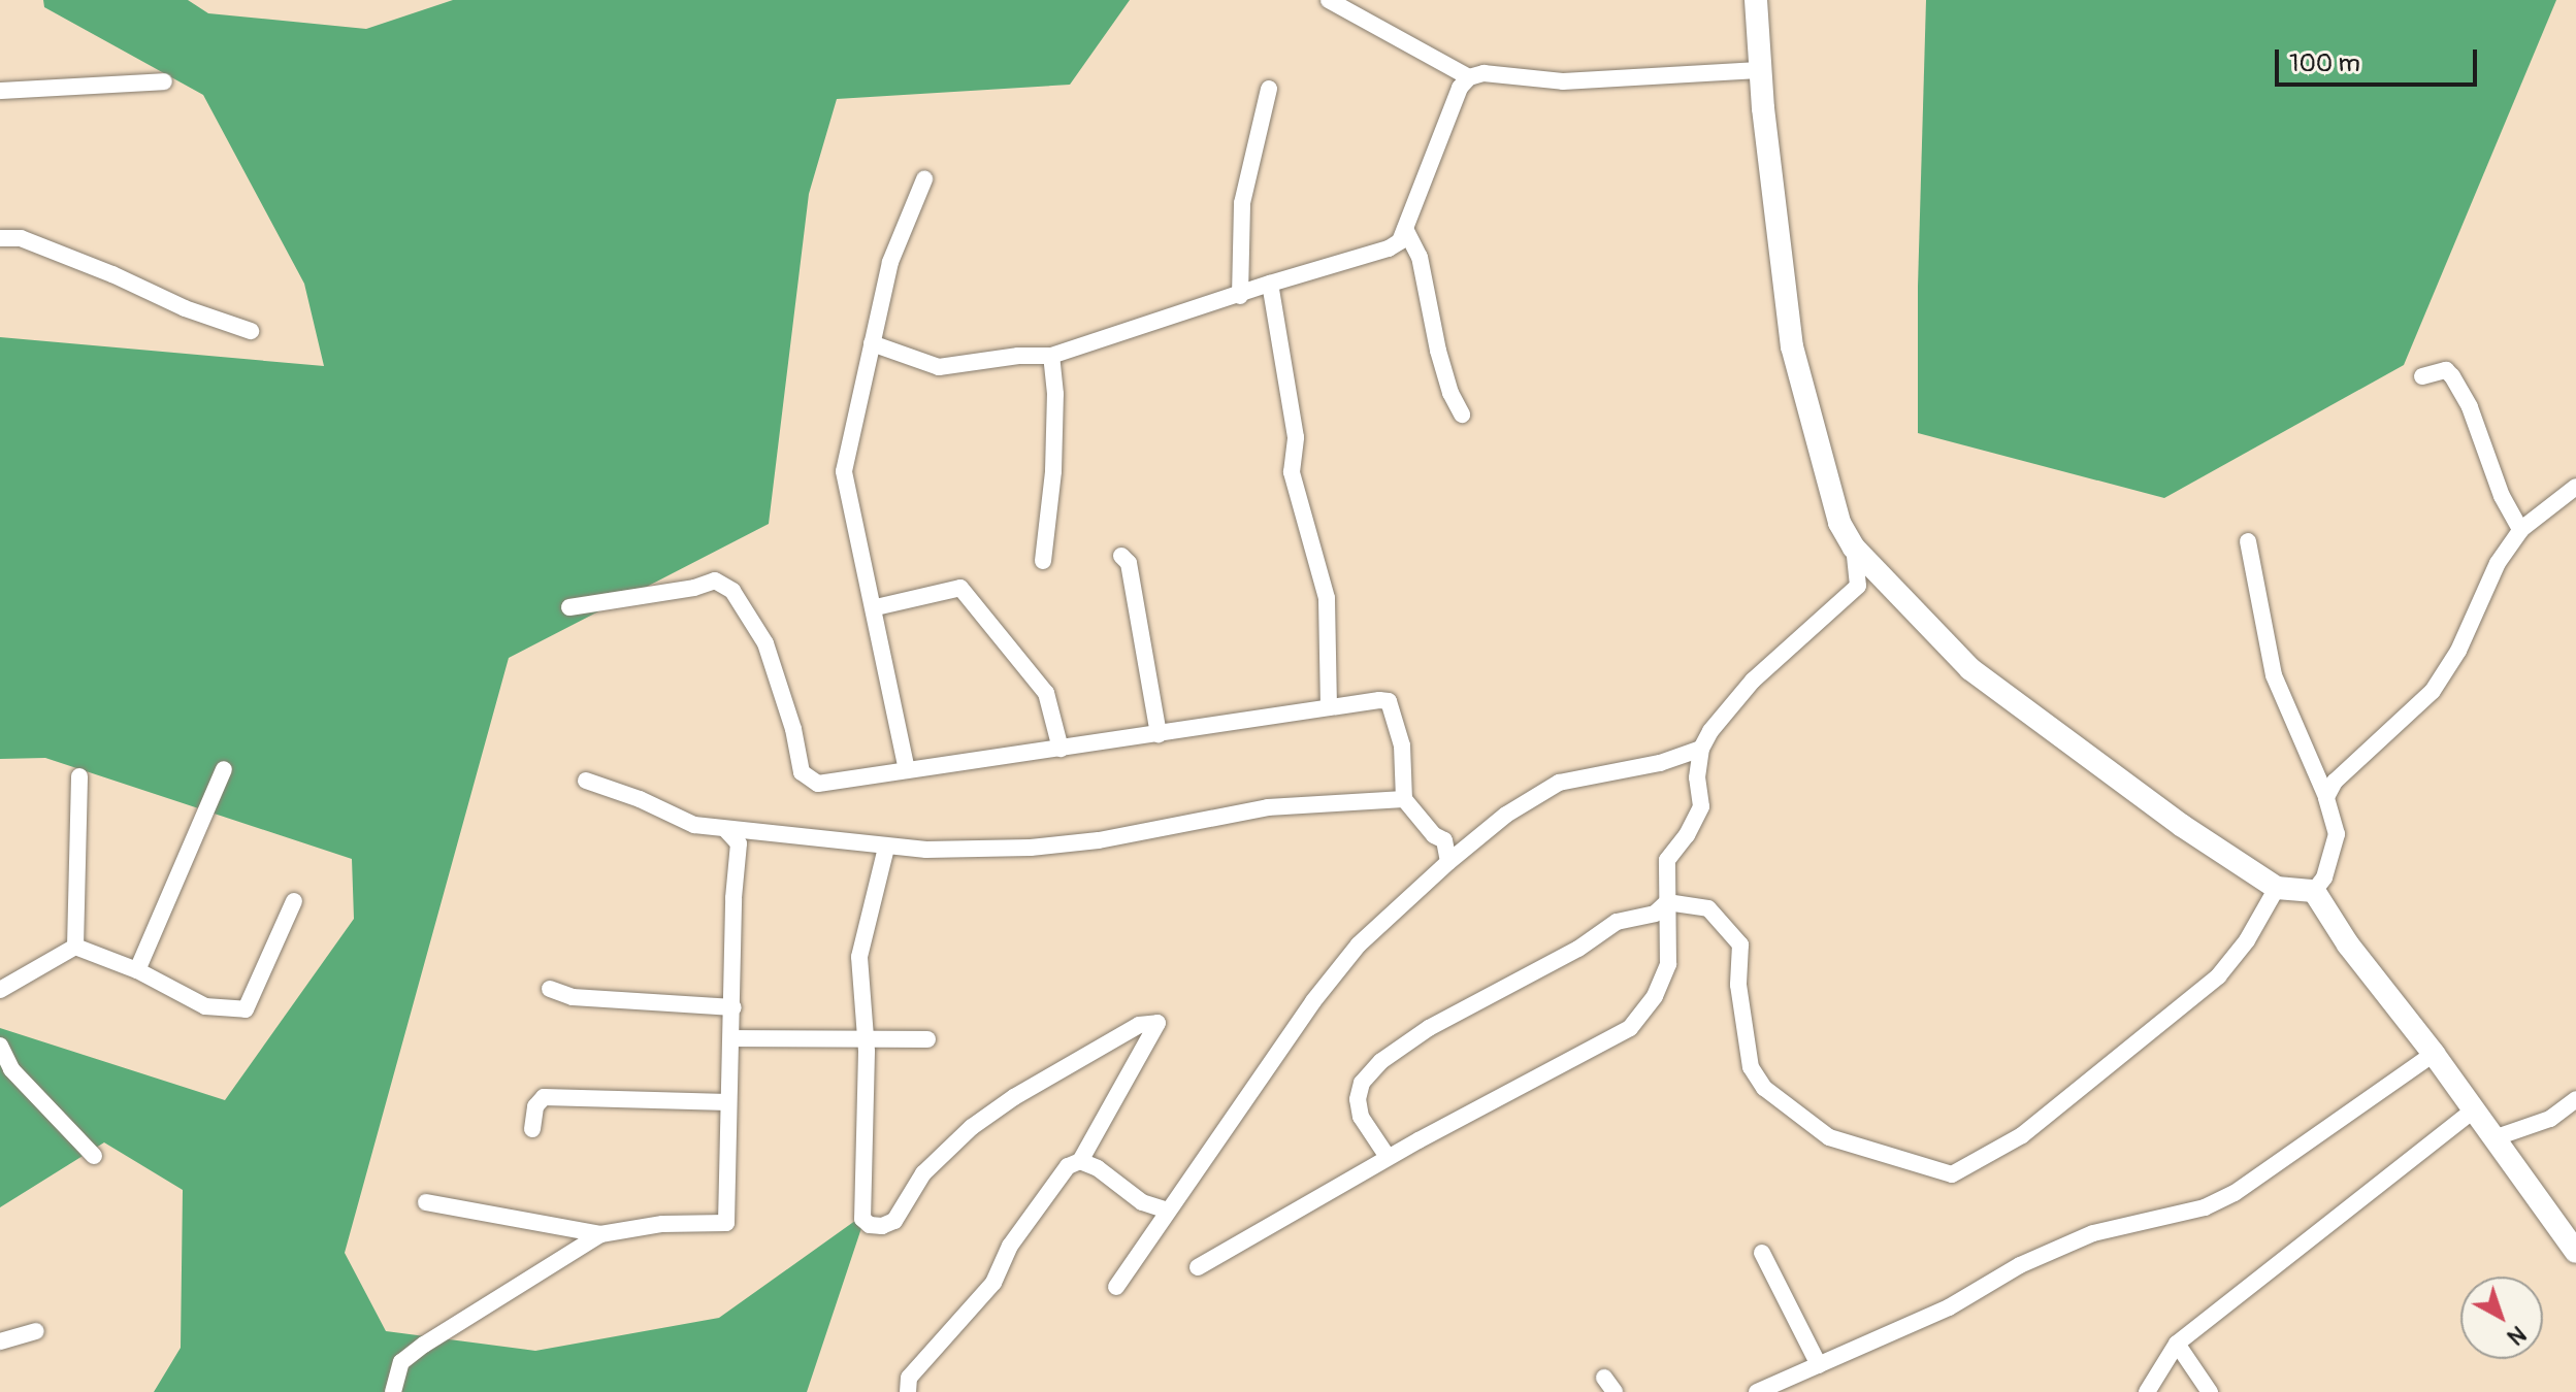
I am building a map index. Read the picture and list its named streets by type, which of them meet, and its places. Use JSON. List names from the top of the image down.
{
  "scale_bar": "100 m",
  "north": "bottom right"
}
